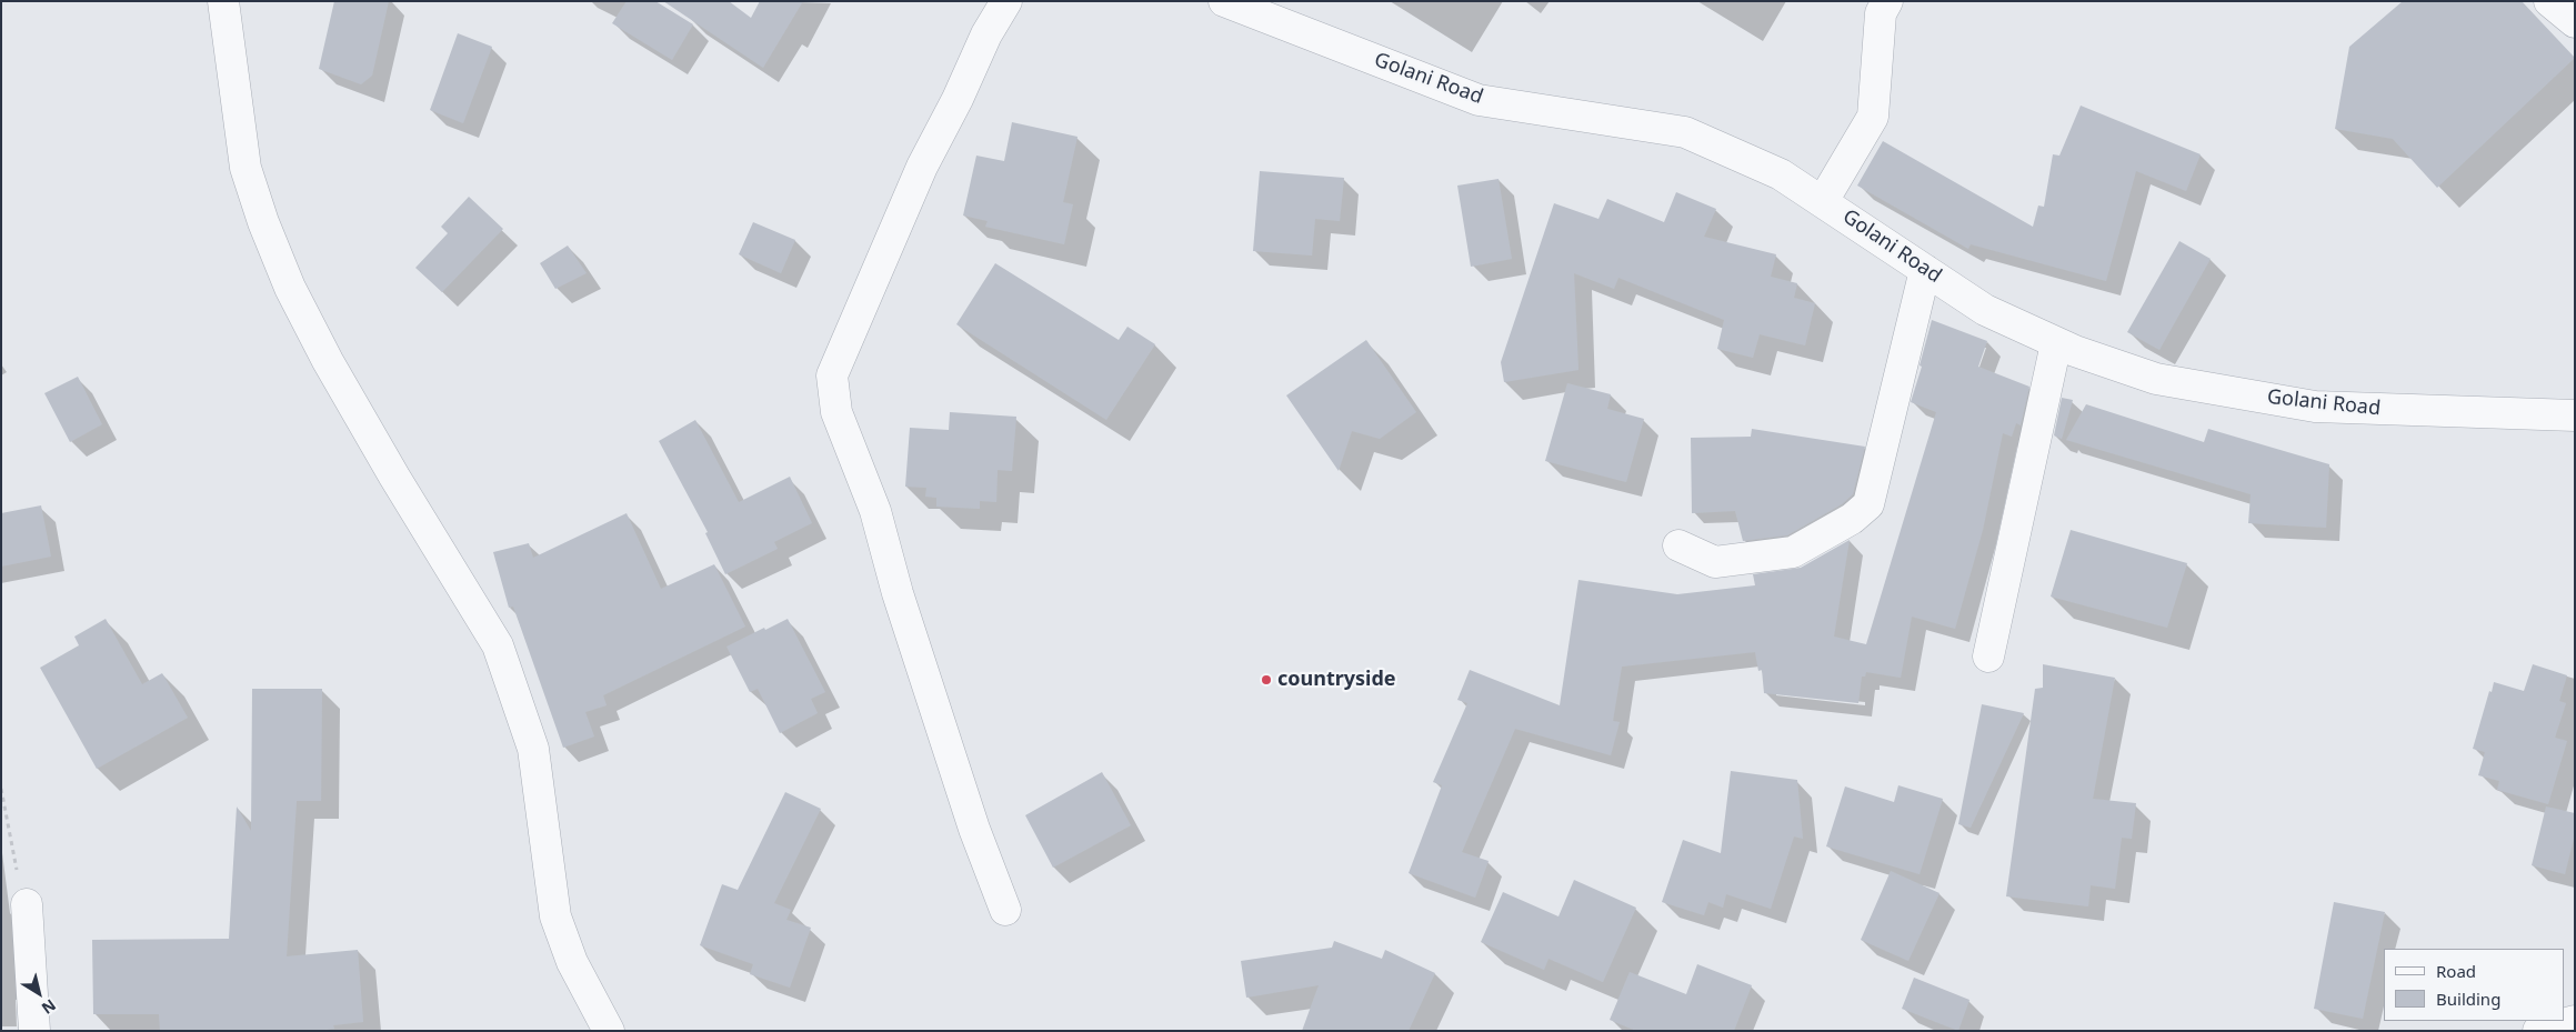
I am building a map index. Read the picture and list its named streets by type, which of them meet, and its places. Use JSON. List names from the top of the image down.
{
  "streets": {
    "street": ["Golani Road"]
  },
  "places": ["countryside"],
  "legend": ["Road", "Building"],
  "north": "bottom right"
}
